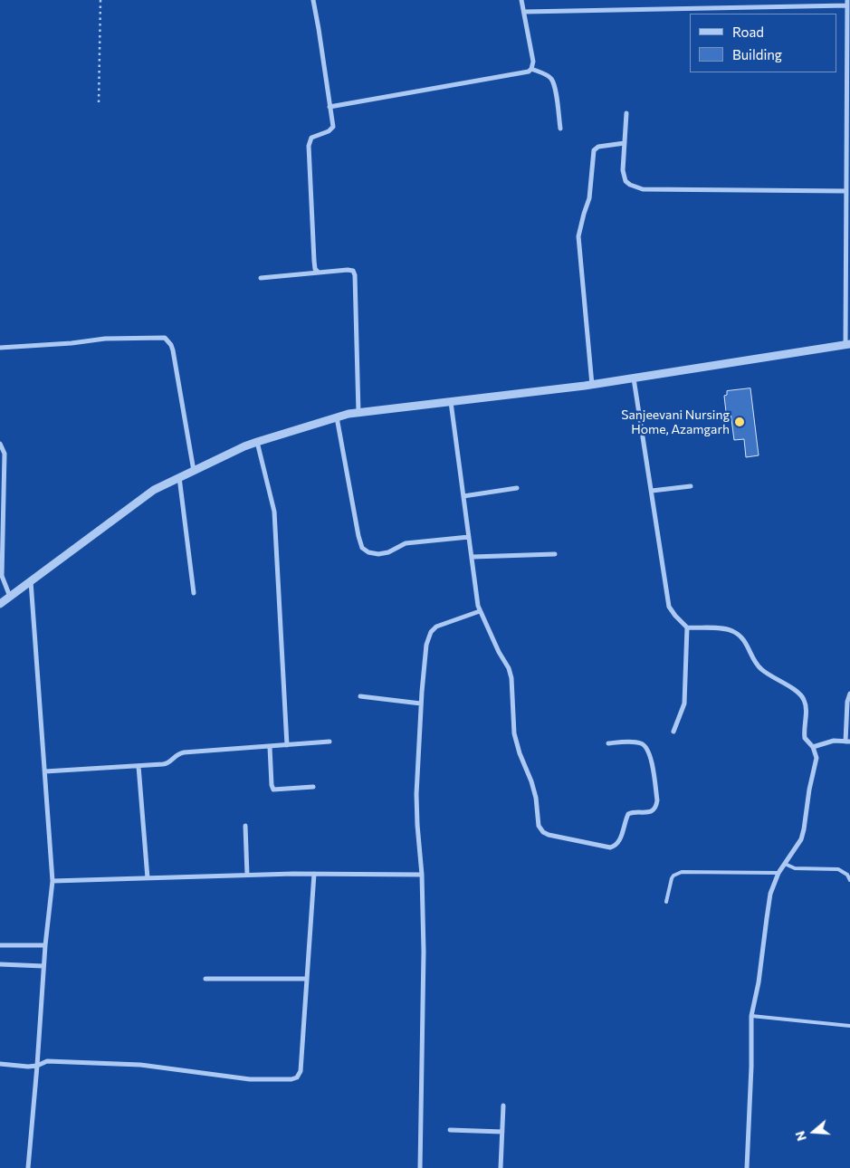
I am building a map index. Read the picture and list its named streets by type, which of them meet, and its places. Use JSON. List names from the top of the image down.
{
  "places": ["Sanjeevani Nursing Home, Azamgarh"],
  "legend": ["Road", "Building"],
  "north": "left"
}
